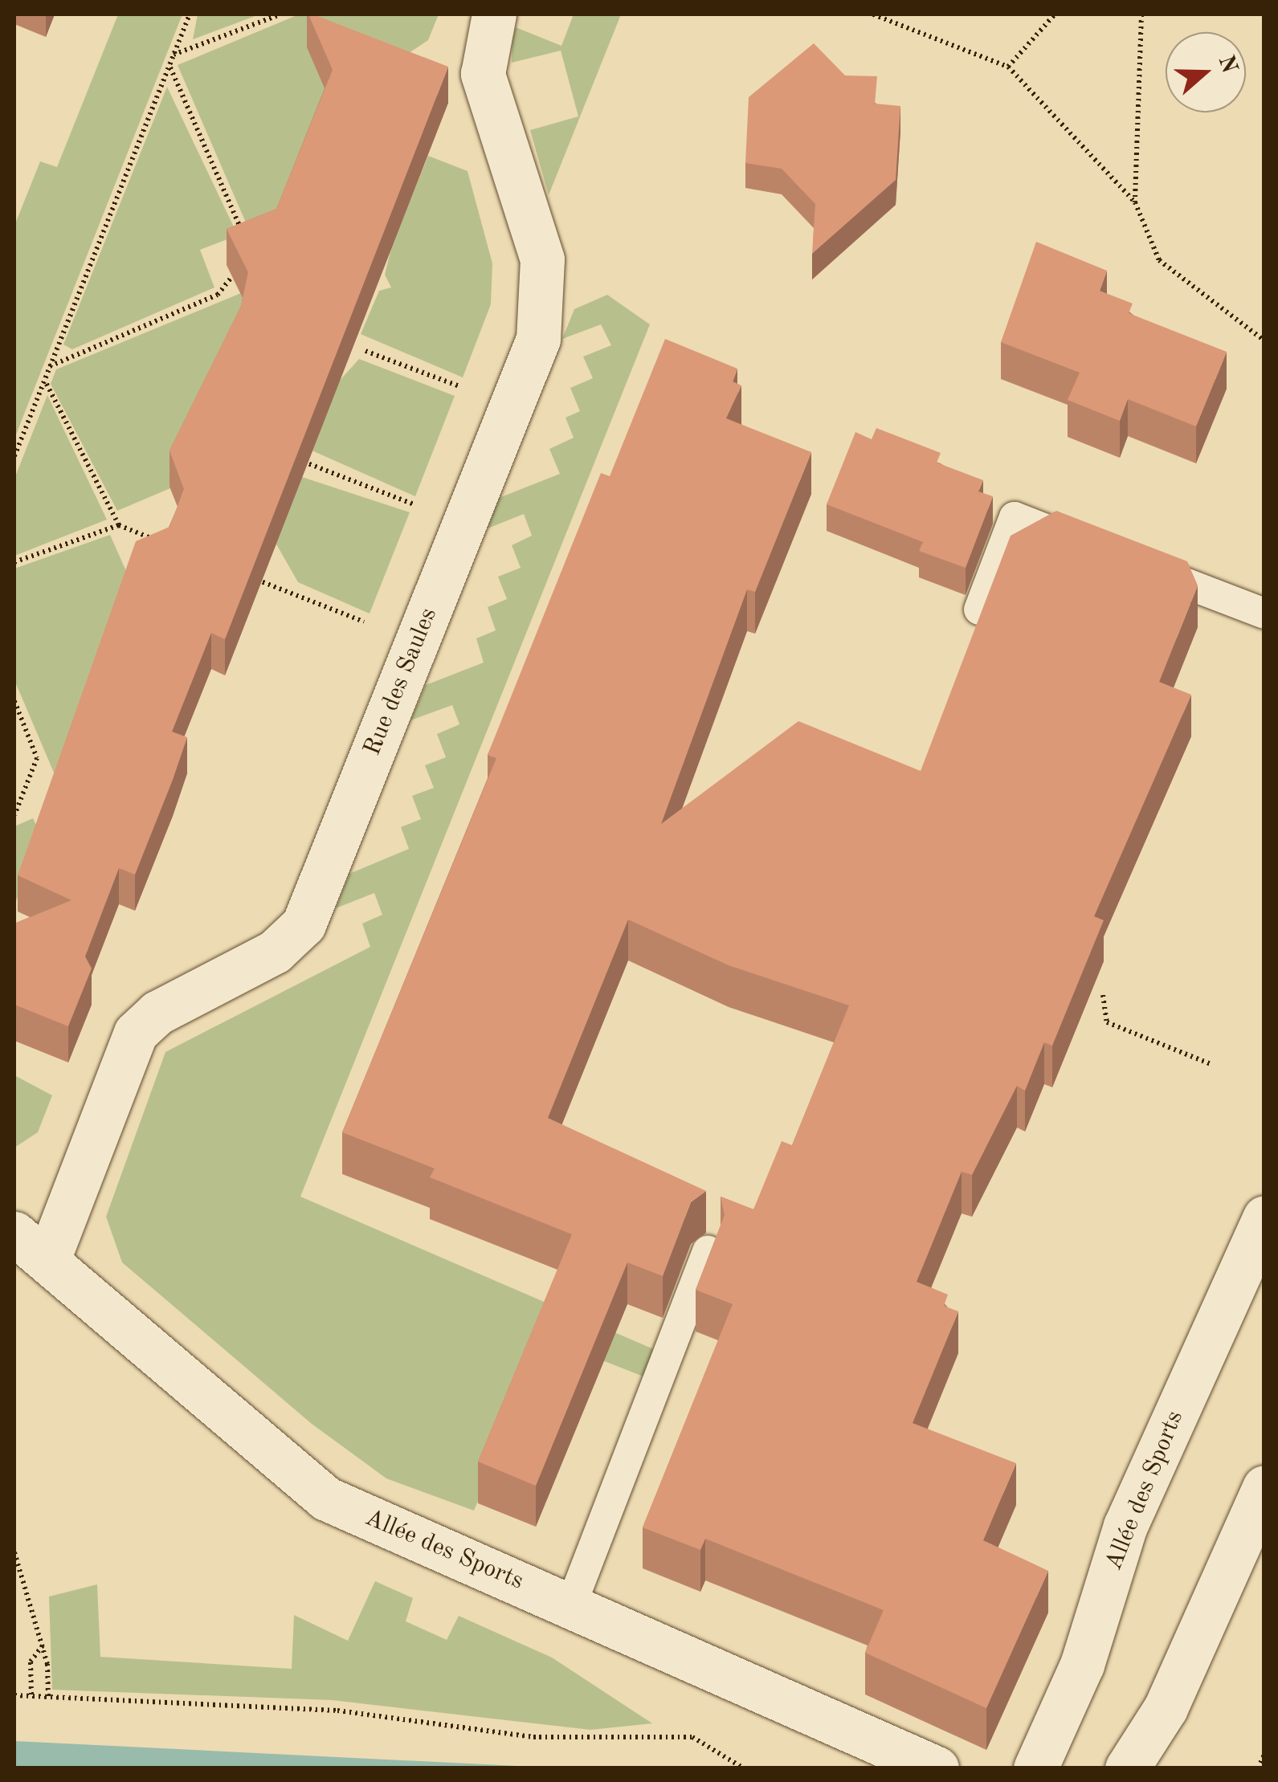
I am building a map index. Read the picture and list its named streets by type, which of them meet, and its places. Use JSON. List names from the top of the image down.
{
  "streets": {
    "street": ["Rue des Saules", "Allée des Sports"]
  },
  "crossings": [
    ["Rue des Saules", "Allée des Sports"]
  ],
  "north": "right"
}
